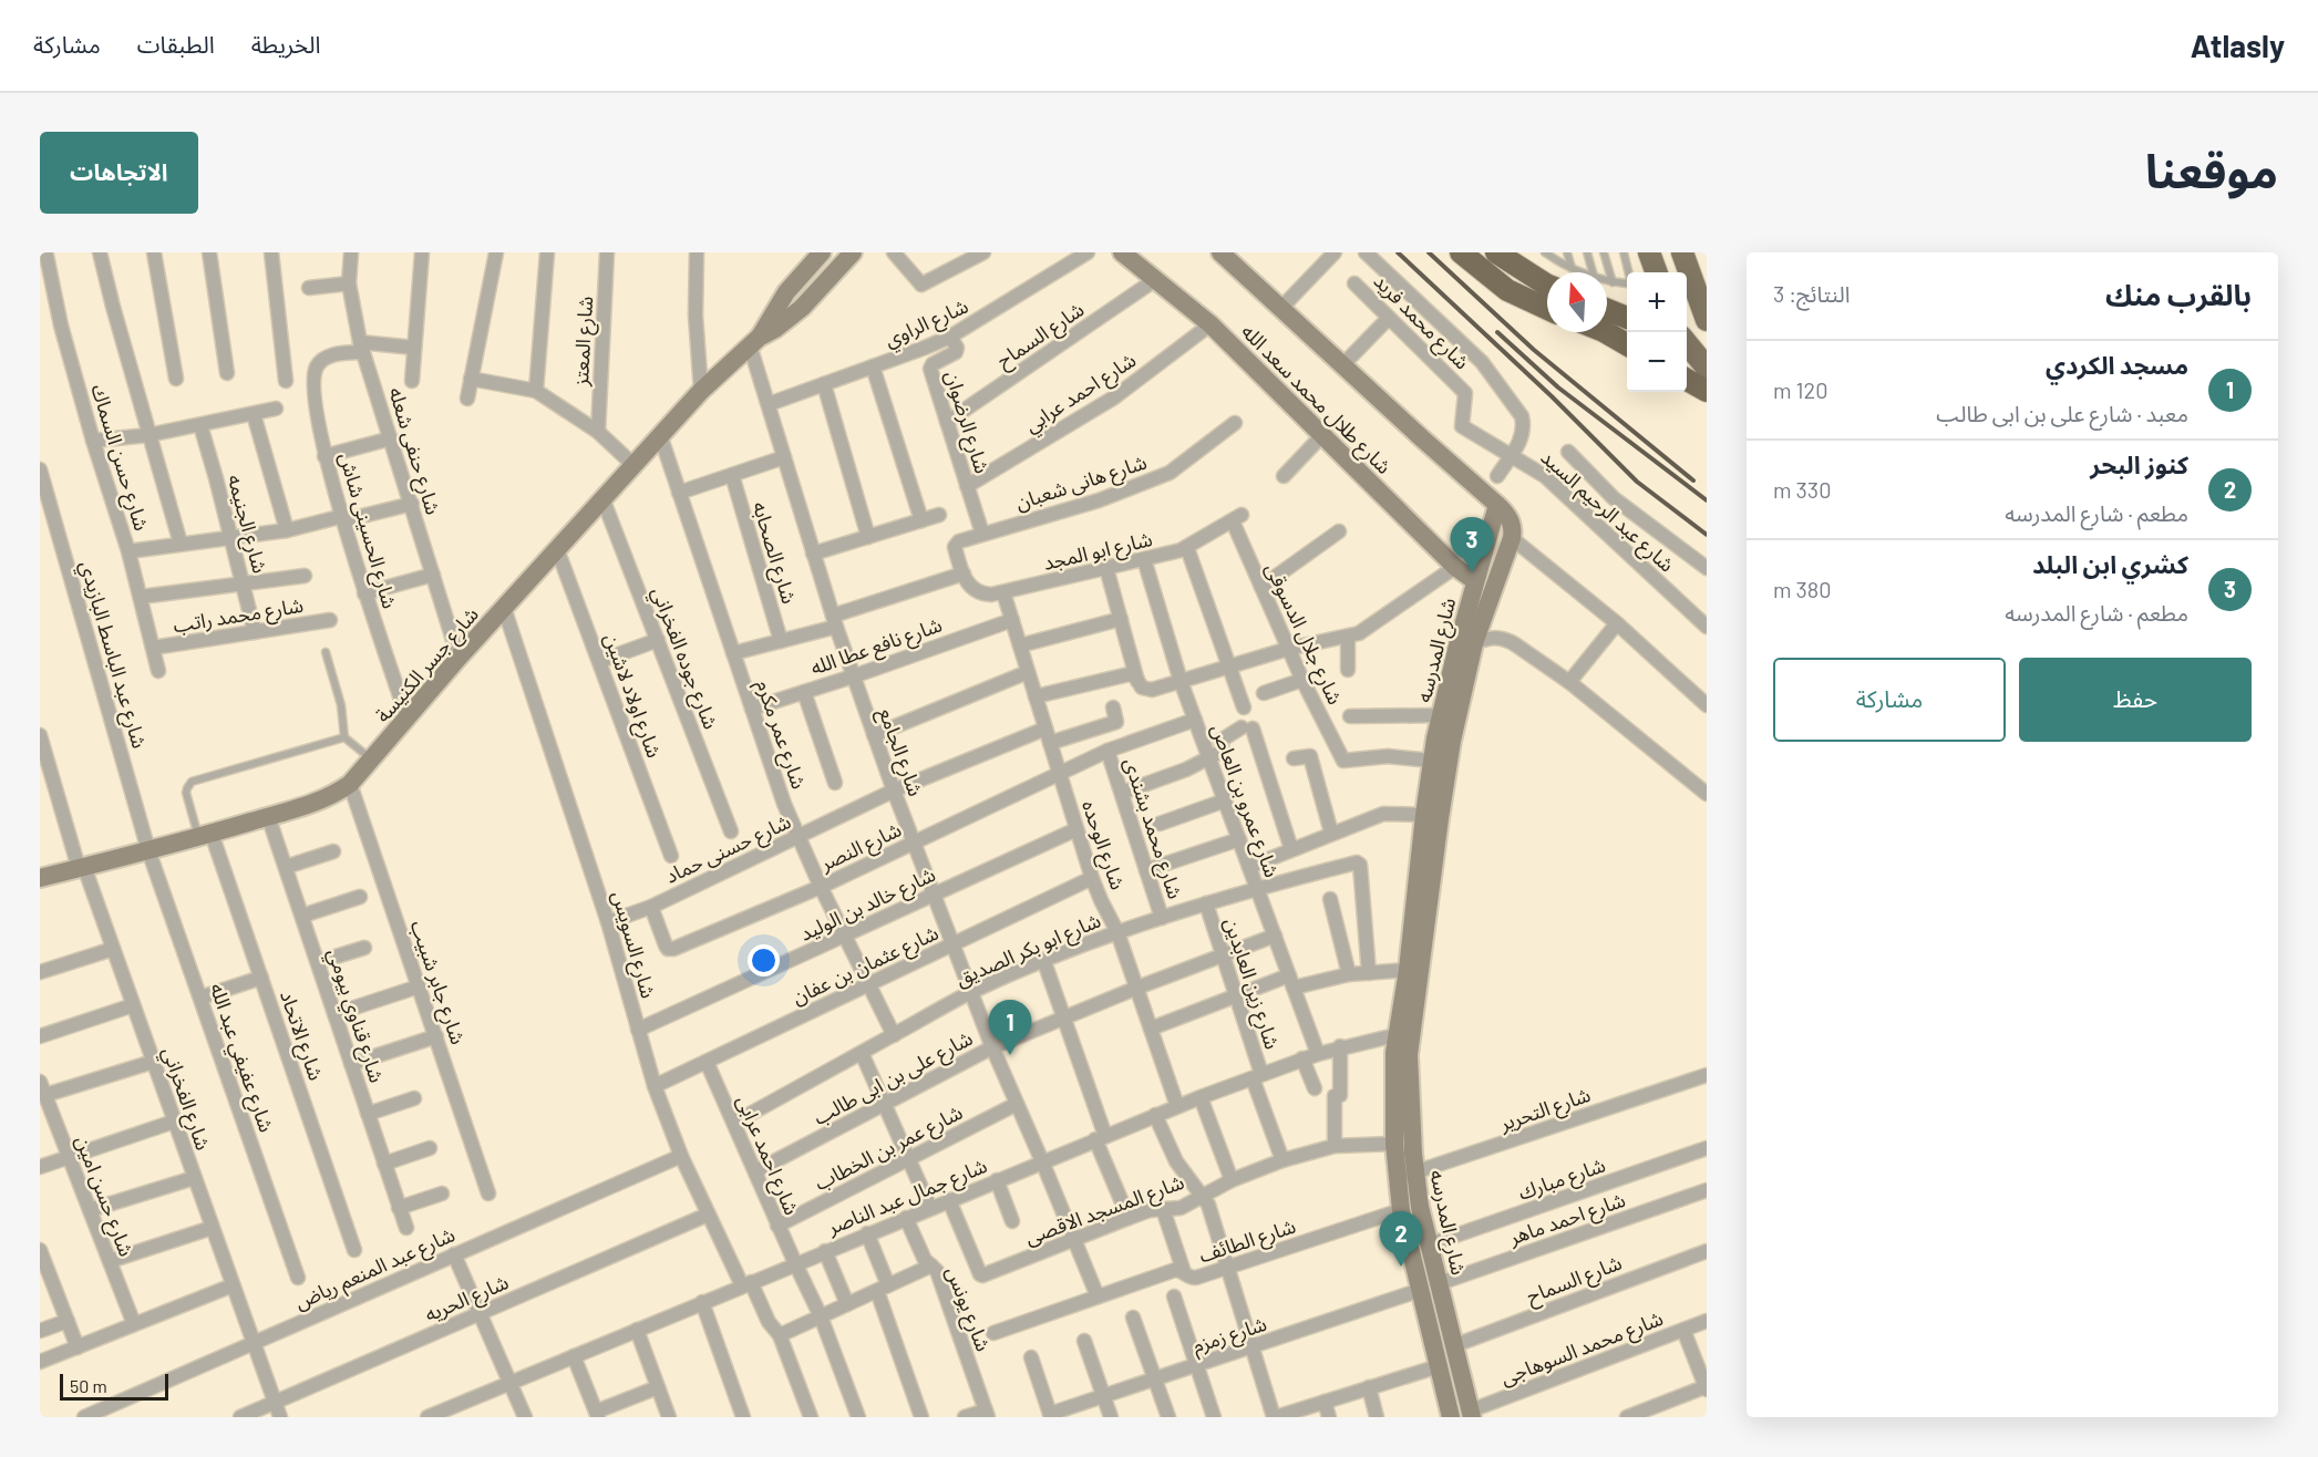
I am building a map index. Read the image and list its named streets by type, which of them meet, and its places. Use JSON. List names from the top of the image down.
{
  "streets": {
    "main road": ["شارع طلال محمد سعد الله", "شارع المدرسه", "شارع جسر الكنيسة"],
    "street": [
      "شارع محمد فريد",
      "شارع الراوي",
      "شارع السماح",
      "شارع المعتز",
      "شارع احمد عرابي",
      "شارع الرضوان",
      "شارع حنفى شعله",
      "شارع حسن السماك",
      "شارع هانى شعبان",
      "شارع عبد الرحيم السيد",
      "شارع الجنيمه",
      "شارع الحسينى شاش",
      "شارع ابو المجد",
      "شارع الصحابه",
      "شارع محمد راتب",
      "شارع جلال الدسوقى",
      "شارع نافع عطا الله",
      "شارع عبد الباسط البازيدي",
      "شارع جوده الفخراني",
      "شارع اولاد لاشين",
      "شارع عمر مكرم",
      "شارع الجامع",
      "شارع عمرو بن العاص",
      "شارع محمد بشندى",
      "شارع الوحده",
      "شارع النصر",
      "شارع حسنى حماد",
      "شارع خالد بن الوليد",
      "شارع السويس",
      "شارع ابو بكر الصديق",
      "شارع عثمان بن عفان",
      "شارع جابر شبيب",
      "شارع زين العابدين",
      "شارع قناوي بيومي",
      "شارع الاتحاد",
      "شارع عفيفي عبد الله",
      "شارع على بن ابى طالب",
      "شارع الفخراني",
      "شارع التحرير",
      "شارع عمر بن الخطاب",
      "شارع احمد عرابى",
      "شارع مبارك",
      "شارع حسن امين",
      "شارع جمال عبد الناصر",
      "شارع المسجد الاقصى",
      "شارع احمد ماهر",
      "شارع الطائف",
      "شارع عبد المنعم رياض",
      "شارع الحريه",
      "شارع يونس",
      "شارع زمزم",
      "شارع محمد السوهاجى"
    ]
  },
  "crossings": [
    ["شارع محمد فريد", "شارع عبد الرحيم السيد"],
    ["شارع الراوي", "شارع الرضوان"],
    ["شارع الراوي", "شارع الجامع"],
    ["شارع السماح", "شارع طلال محمد سعد الله"],
    ["شارع السماح", "شارع الرضوان"],
    ["شارع السماح", "شارع المدرسه"],
    ["شارع احمد عرابي", "شارع طلال محمد سعد الله"],
    ["شارع احمد عرابي", "شارع الرضوان"],
    ["شارع طلال محمد سعد الله", "شارع المدرسه"],
    ["شارع الرضوان", "شارع هانى شعبان"],
    ["شارع حنفى شعله", "شارع الحسينى شاش"],
    ["شارع حنفى شعله", "شارع جسر الكنيسة"],
    ["شارع حسن السماك", "شارع محمد راتب"],
    ["شارع هانى شعبان", "شارع ابو المجد"],
    ["شارع الجنيمه", "شارع محمد راتب"],
    ["شارع الحسينى شاش", "شارع جسر الكنيسة"],
    ["شارع ابو المجد", "شارع جلال الدسوقى"],
    ["شارع ابو المجد", "شارع عمرو بن العاص"],
    ["شارع ابو المجد", "شارع الوحده"],
    ["شارع جلال الدسوقى", "شارع المدرسه"],
    ["شارع نافع عطا الله", "شارع عمر مكرم"],
    ["شارع نافع عطا الله", "شارع الجامع"],
    ["شارع نافع عطا الله", "شارع الوحده"],
    ["شارع المدرسه", "شارع التحرير"],
    ["شارع المدرسه", "شارع مبارك"],
    ["شارع المدرسه", "شارع جمال عبد الناصر"],
    ["شارع المدرسه", "شارع المسجد الاقصى"],
    ["شارع المدرسه", "شارع احمد ماهر"],
    ["شارع المدرسه", "شارع الطائف"],
    ["شارع المدرسه", "شارع زمزم"],
    ["شارع المدرسه", "شارع محمد السوهاجى"],
    ["شارع عبد الباسط البازيدي", "شارع جسر الكنيسة"],
    ["شارع عبد الباسط البازيدي", "شارع عفيفي عبد الله"],
    ["شارع جوده الفخراني", "شارع جسر الكنيسة"],
    ["شارع جسر الكنيسة", "شارع اولاد لاشين"],
    ["شارع جسر الكنيسة", "شارع عمر مكرم"],
    ["شارع جسر الكنيسة", "شارع الجامع"],
    ["شارع جسر الكنيسة", "شارع السويس"],
    ["شارع جسر الكنيسة", "شارع جابر شبيب"],
    ["شارع جسر الكنيسة", "شارع قناوي بيومي"],
    ["شارع جسر الكنيسة", "شارع الاتحاد"],
    ["شارع جسر الكنيسة", "شارع عفيفي عبد الله"],
    ["شارع جسر الكنيسة", "شارع الفخراني"],
    ["شارع عمر مكرم", "شارع النصر"],
    ["شارع عمر مكرم", "شارع حسنى حماد"],
    ["شارع عمر مكرم", "شارع خالد بن الوليد"],
    ["شارع عمر مكرم", "شارع ابو بكر الصديق"],
    ["شارع عمر مكرم", "شارع عثمان بن عفان"],
    ["شارع الجامع", "شارع النصر"],
    ["شارع الجامع", "شارع حسنى حماد"],
    ["شارع الجامع", "شارع خالد بن الوليد"],
    ["شارع الجامع", "شارع ابو بكر الصديق"],
    ["شارع الجامع", "شارع عثمان بن عفان"],
    ["شارع الجامع", "شارع على بن ابى طالب"],
    ["شارع الجامع", "شارع عمر بن الخطاب"],
    ["شارع الجامع", "شارع جمال عبد الناصر"],
    ["شارع الجامع", "شارع المسجد الاقصى"],
    ["شارع الجامع", "شارع الطائف"],
    ["شارع عمرو بن العاص", "شارع النصر"],
    ["شارع عمرو بن العاص", "شارع ابو بكر الصديق"],
    ["شارع عمرو بن العاص", "شارع على بن ابى طالب"],
    ["شارع عمرو بن العاص", "شارع جمال عبد الناصر"],
    ["شارع محمد بشندى", "شارع النصر"],
    ["شارع محمد بشندى", "شارع ابو بكر الصديق"],
    ["شارع الوحده", "شارع النصر"],
    ["شارع الوحده", "شارع حسنى حماد"],
    ["شارع الوحده", "شارع خالد بن الوليد"],
    ["شارع الوحده", "شارع ابو بكر الصديق"],
    ["شارع الوحده", "شارع عثمان بن عفان"],
    ["شارع الوحده", "شارع على بن ابى طالب"],
    ["شارع الوحده", "شارع جمال عبد الناصر"],
    ["شارع النصر", "شارع حسنى حماد"],
    ["شارع حسنى حماد", "شارع السويس"],
    ["شارع خالد بن الوليد", "شارع السويس"],
    ["شارع السويس", "شارع عثمان بن عفان"],
    ["شارع السويس", "شارع جمال عبد الناصر"],
    ["شارع السويس", "شارع عبد المنعم رياض"],
    ["شارع السويس", "شارع الحريه"],
    ["شارع ابو بكر الصديق", "شارع زين العابدين"],
    ["شارع ابو بكر الصديق", "شارع احمد عرابى"],
    ["شارع عثمان بن عفان", "شارع احمد عرابى"],
    ["شارع زين العابدين", "شارع على بن ابى طالب"],
    ["شارع زين العابدين", "شارع جمال عبد الناصر"],
    ["شارع زين العابدين", "شارع المسجد الاقصى"],
    ["شارع على بن ابى طالب", "شارع احمد عرابى"],
    ["شارع الفخراني", "شارع عبد المنعم رياض"],
    ["شارع الفخراني", "شارع الحريه"],
    ["شارع عمر بن الخطاب", "شارع احمد عرابى"],
    ["شارع احمد عرابى", "شارع جمال عبد الناصر"],
    ["شارع جمال عبد الناصر", "شارع المسجد الاقصى"],
    ["شارع جمال عبد الناصر", "شارع يونس"]
  ],
  "scale_bar": "50 m",
  "north": "top",
  "page": {
    "header": "Atlasly",
    "nav": ["الخريطة", "الطبقات", "مشاركة"],
    "title": "موقعنا",
    "buttons": [
      "الاتجاهات",
      ["حفظ", "مشاركة"]
    ],
    "heading": ["بالقرب منك", "النتائج: 3"],
    "map_buttons": ["+", "−"],
    "list": [
      {
        "mark": "1",
        "name": "مسجد الكردي",
        "note": "معبد · شارع على بن ابى طالب",
        "value": "120 m"
      },
      {
        "mark": "2",
        "name": "كنوز البحر",
        "note": "مطعم · شارع المدرسه",
        "value": "330 m"
      },
      {
        "mark": "3",
        "name": "كشري ابن البلد",
        "note": "مطعم · شارع المدرسه",
        "value": "380 m"
      }
    ],
    "pins": ["3", "1", "2"],
    "scale": "50 m"
  }
}
